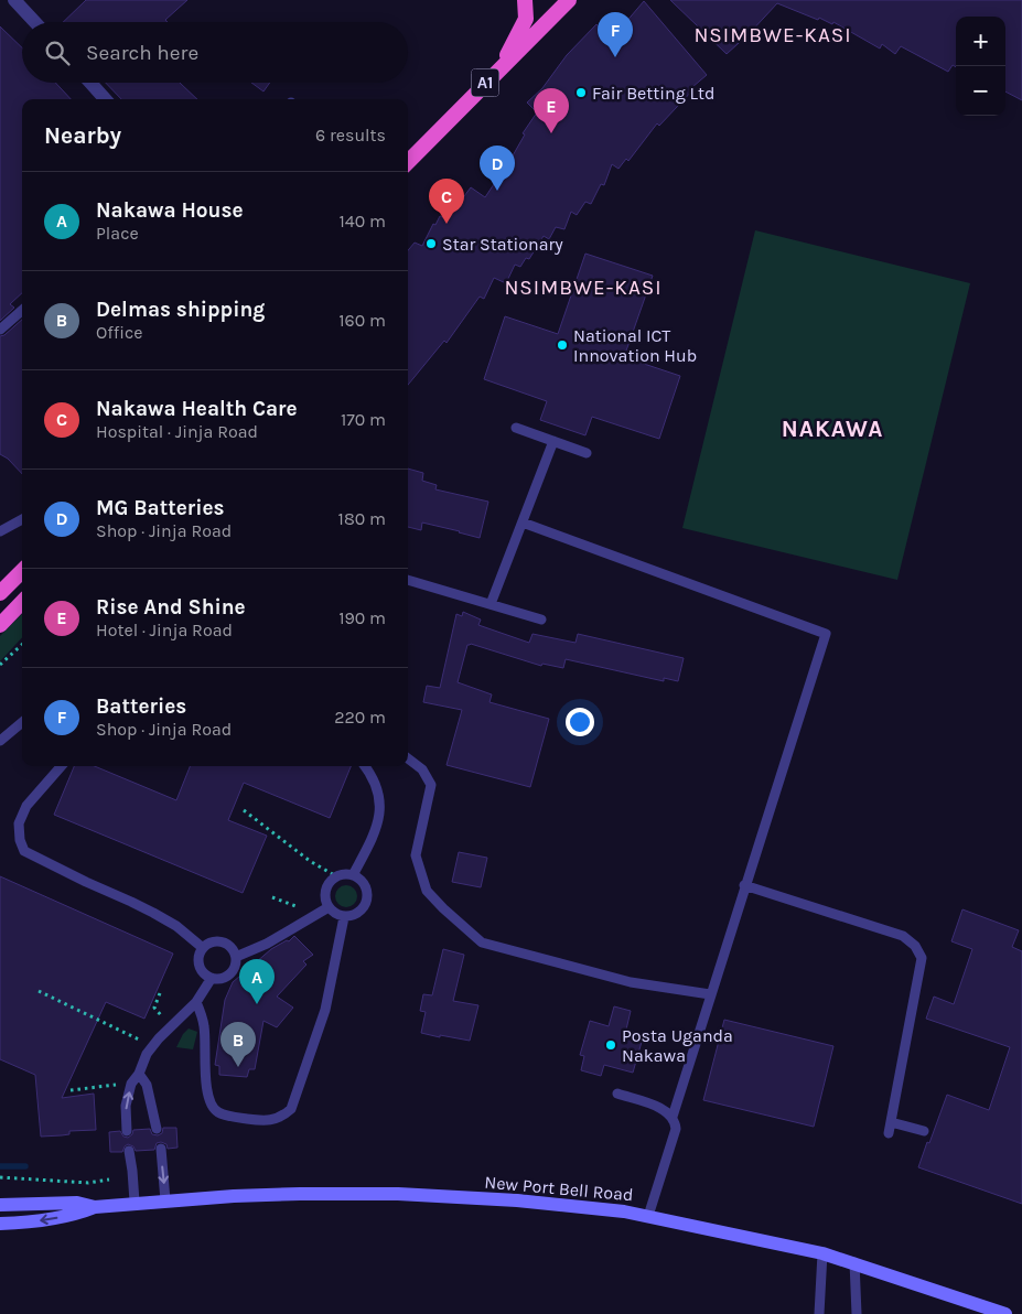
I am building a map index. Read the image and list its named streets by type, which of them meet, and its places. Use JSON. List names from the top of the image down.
{
  "streets": {
    "highway": ["A1"],
    "main road": ["New Port Bell Road"]
  },
  "districts": ["NSIMBWE-KASI", "NSIMBWE-KASI", "NAKAWA"],
  "places": [
    "Fair Betting Ltd",
    "Star Stationary",
    "National ICT Innovation Hub",
    "Posta Uganda Nakawa"
  ],
  "page": {
    "pins": [
      "F",
      "E",
      "D",
      "C",
      "A",
      "B"
    ],
    "map_buttons": ["+", "−"],
    "search": "Search here",
    "heading": ["Nearby", "6 results"],
    "list": [
      {
        "mark": "A",
        "name": "Nakawa House",
        "note": "Place",
        "value": "140 m"
      },
      {
        "mark": "B",
        "name": "Delmas shipping",
        "note": "Office",
        "value": "160 m"
      },
      {
        "mark": "C",
        "name": "Nakawa Health Care",
        "note": "Hospital · Jinja Road",
        "value": "170 m"
      },
      {
        "mark": "D",
        "name": "MG Batteries",
        "note": "Shop · Jinja Road",
        "value": "180 m"
      },
      {
        "mark": "E",
        "name": "Rise And Shine",
        "note": "Hotel · Jinja Road",
        "value": "190 m"
      },
      {
        "mark": "F",
        "name": "Batteries",
        "note": "Shop · Jinja Road",
        "value": "220 m"
      }
    ]
  }
}
